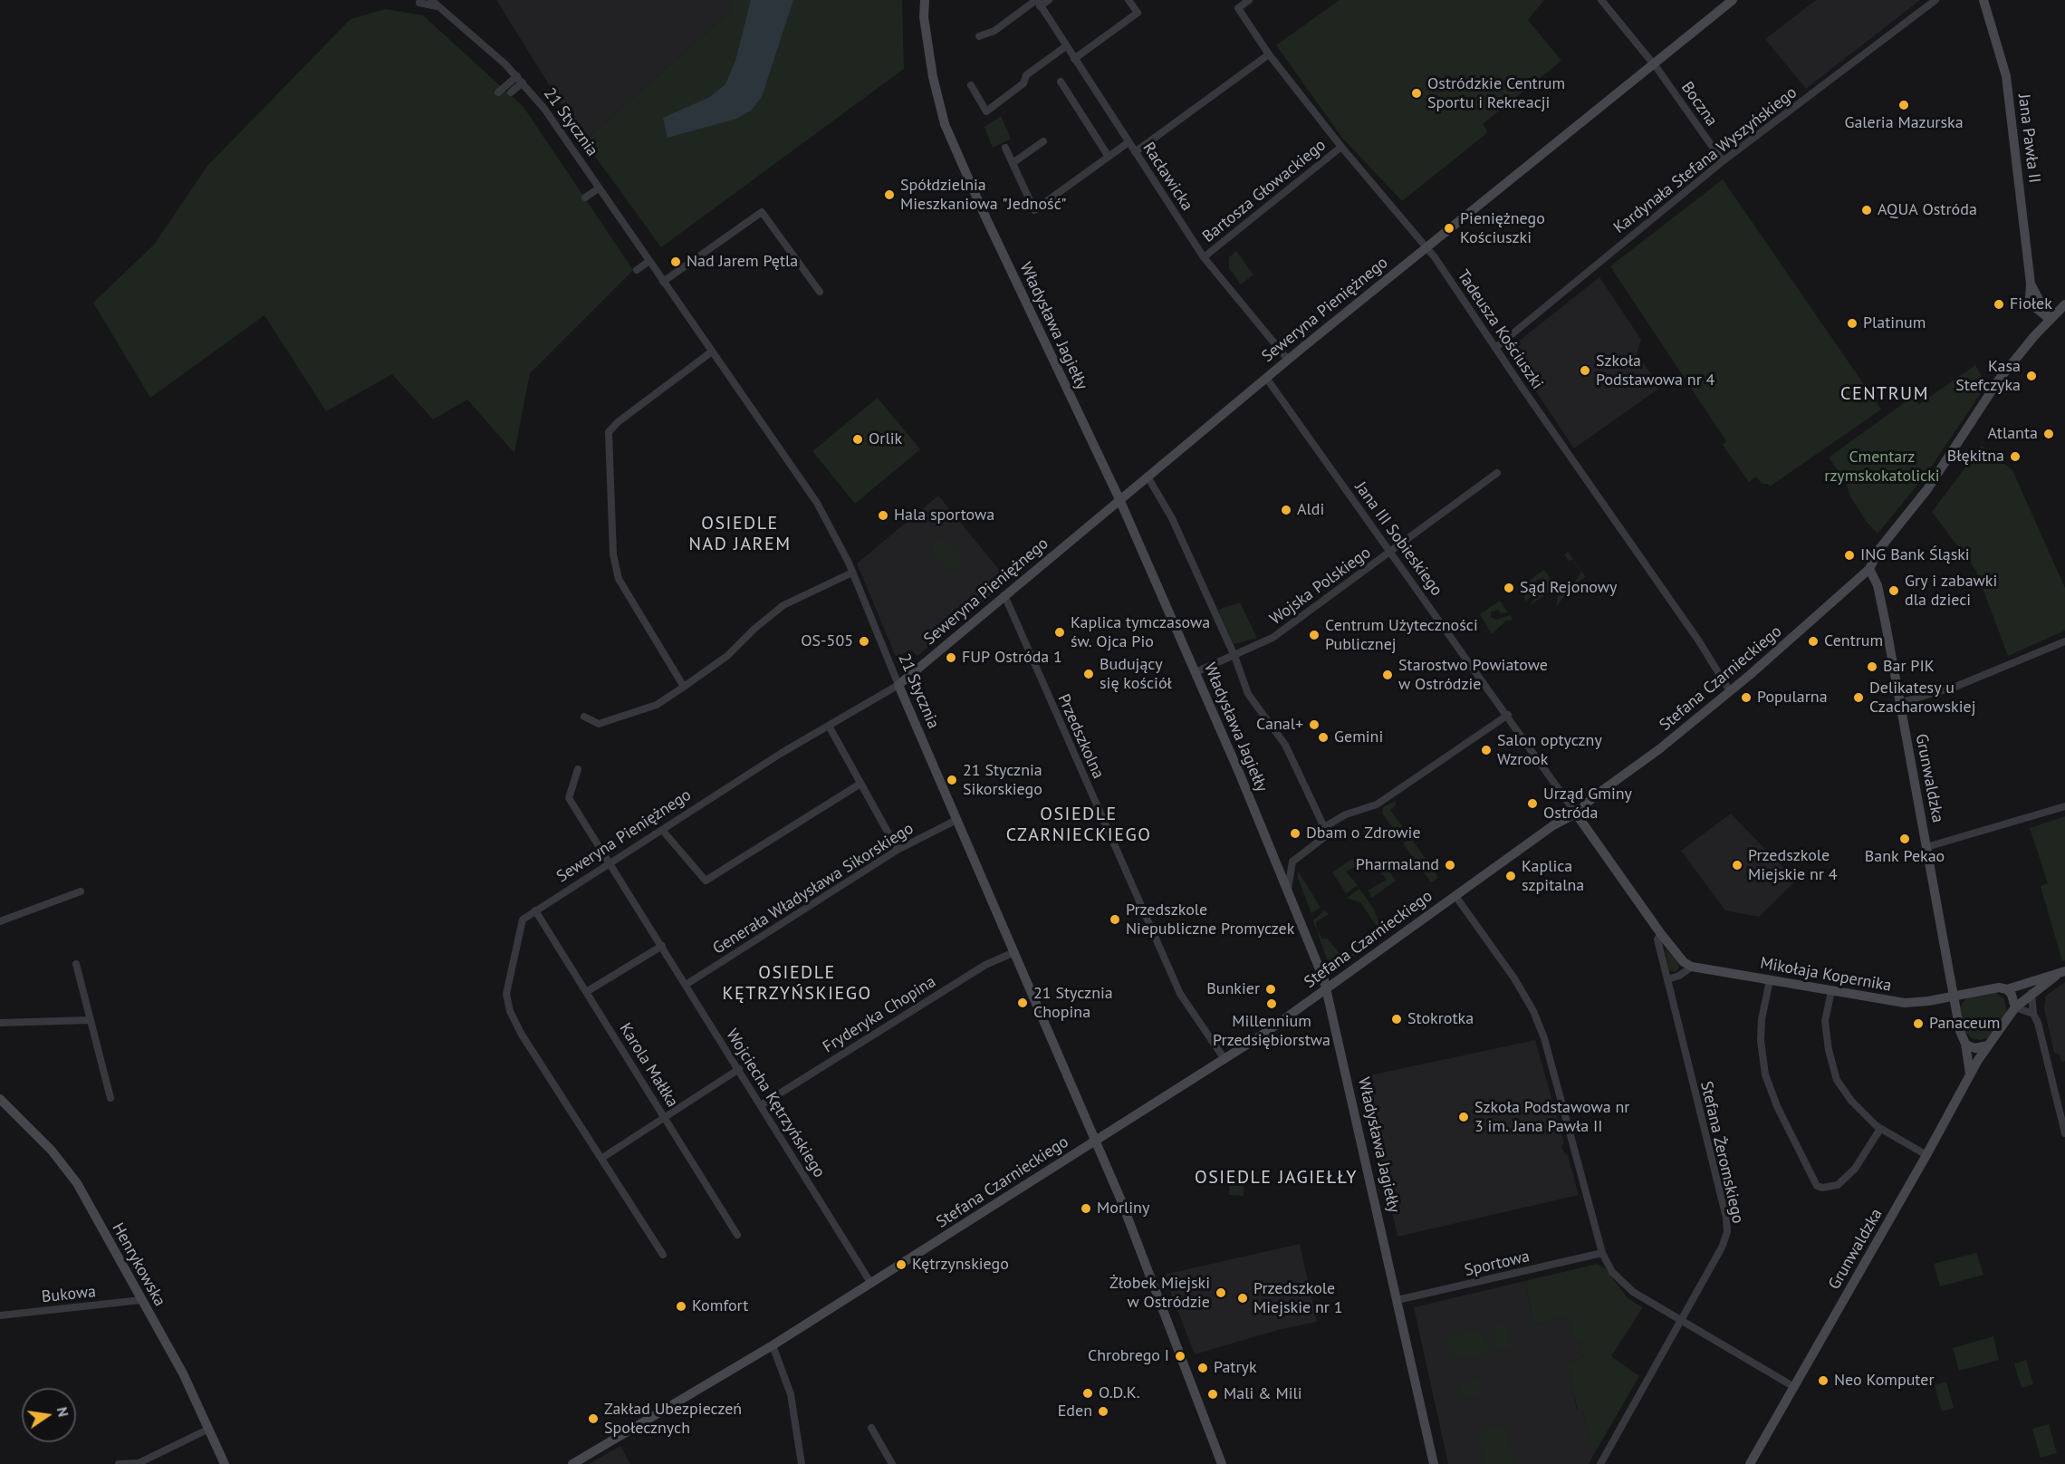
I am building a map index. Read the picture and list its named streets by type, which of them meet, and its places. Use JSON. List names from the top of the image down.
{
  "streets": {
    "street": [
      "Boczna",
      "21 Stycznia",
      "Jana Pawła II",
      "Kardynała Stefana Wyszyńskiego",
      "Racławicka",
      "Bartosza Głowackiego",
      "Seweryna Pieniężnego",
      "Władysława Jagiełły",
      "Tadeusza Kościuszki",
      "Jana III Sobieskiego",
      "Wojska Polskiego",
      "Stefana Czarnieckiego",
      "Przedszkolna",
      "Grunwaldzka",
      "Generała Władysława Sikorskiego",
      "Mikołaja Kopernika",
      "Fryderyka Chopina",
      "Karola Małłka",
      "Wojciecha Kętrzyńskiego",
      "Stefana Żeromskiego",
      "Sportowa",
      "Henrykowska",
      "Bukowa"
    ]
  },
  "crossings": [
    ["Boczna", "Kardynała Stefana Wyszyńskiego"],
    ["Boczna", "Seweryna Pieniężnego"],
    ["21 Stycznia", "Seweryna Pieniężnego"],
    ["21 Stycznia", "Stefana Czarnieckiego"],
    ["21 Stycznia", "Generała Władysława Sikorskiego"],
    ["21 Stycznia", "Fryderyka Chopina"],
    ["Jana Pawła II", "Stefana Czarnieckiego"],
    ["Kardynała Stefana Wyszyńskiego", "Tadeusza Kościuszki"],
    ["Racławicka", "Bartosza Głowackiego"],
    ["Racławicka", "Seweryna Pieniężnego"],
    ["Bartosza Głowackiego", "Tadeusza Kościuszki"],
    ["Seweryna Pieniężnego", "Władysława Jagiełły"],
    ["Seweryna Pieniężnego", "Tadeusza Kościuszki"],
    ["Seweryna Pieniężnego", "Jana III Sobieskiego"],
    ["Seweryna Pieniężnego", "Przedszkolna"],
    ["Seweryna Pieniężnego", "Karola Małłka"],
    ["Seweryna Pieniężnego", "Wojciecha Kętrzyńskiego"],
    ["Władysława Jagiełły", "Wojska Polskiego"],
    ["Władysława Jagiełły", "Stefana Czarnieckiego"],
    ["Władysława Jagiełły", "Sportowa"],
    ["Tadeusza Kościuszki", "Stefana Czarnieckiego"],
    ["Jana III Sobieskiego", "Wojska Polskiego"],
    ["Jana III Sobieskiego", "Stefana Czarnieckiego"],
    ["Stefana Czarnieckiego", "Przedszkolna"],
    ["Stefana Czarnieckiego", "Grunwaldzka"],
    ["Stefana Czarnieckiego", "Wojciecha Kętrzyńskiego"],
    ["Grunwaldzka", "Mikołaja Kopernika"],
    ["Generała Władysława Sikorskiego", "Wojciecha Kętrzyńskiego"],
    ["Fryderyka Chopina", "Wojciecha Kętrzyńskiego"],
    ["Henrykowska", "Bukowa"]
  ],
  "districts": [
    "CENTRUM",
    "OSIEDLE NAD JAREM",
    "OSIEDLE CZARNIECKIEGO",
    "OSIEDLE KĘTRZYŃSKIEGO",
    "OSIEDLE JAGIEŁŁY"
  ],
  "parks": ["Cmentarz rzymskokatolicki"],
  "places": [
    "Ostródzkie Centrum Sportu i Rekreacji",
    "Galeria Mazurska",
    "Spółdzielnia Mieszkaniowa \"Jedność\"",
    "AQUA Ostróda",
    "Pieniężnego Kościuszki",
    "Nad Jarem Pętla",
    "Fiołek",
    "Platinum",
    "Szkoła Podstawowa nr 4",
    "Kasa Stefczyka",
    "Atlanta",
    "Orlik",
    "Błękitna",
    "Aldi",
    "Hala sportowa",
    "ING Bank Śląski",
    "Sąd Rejonowy",
    "Gry i zabawki dla dzieci",
    "Kaplica tymczasowa św. Ojca Pio",
    "Centrum Użyteczności Publicznej",
    "OS-505",
    "Centrum",
    "FUP Ostróda 1",
    "Bar PIK",
    "Budujący się kościół",
    "Starostwo Powiatowe w Ostródzie",
    "Popularna",
    "Delikatesy u Czacharowskiej",
    "Canal+",
    "Gemini",
    "Salon optyczny Wzrook",
    "21 Stycznia Sikorskiego",
    "Urząd Gminy Ostróda",
    "Dbam o Zdrowie",
    "Bank Pekao",
    "Pharmaland",
    "Przedszkole Miejskie nr 4",
    "Kaplica szpitalna",
    "Przedszkole Niepubliczne Promyczek",
    "Bunkier",
    "21 Stycznia Chopina",
    "Millennium Przedsiębiorstwa",
    "Stokrotka",
    "Panaceum",
    "Szkoła Podstawowa nr 3 im. Jana Pawła II",
    "Morliny",
    "Kętrzynskiego",
    "Żłobek Miejski w Ostródzie",
    "Przedszkole Miejskie nr 1",
    "Komfort",
    "Chrobrego I",
    "Patryk",
    "Neo Komputer",
    "O.D.K.",
    "Mali & Mili",
    "Eden",
    "Zakład Ubezpieczeń Społecznych"
  ],
  "north": "right"
}
